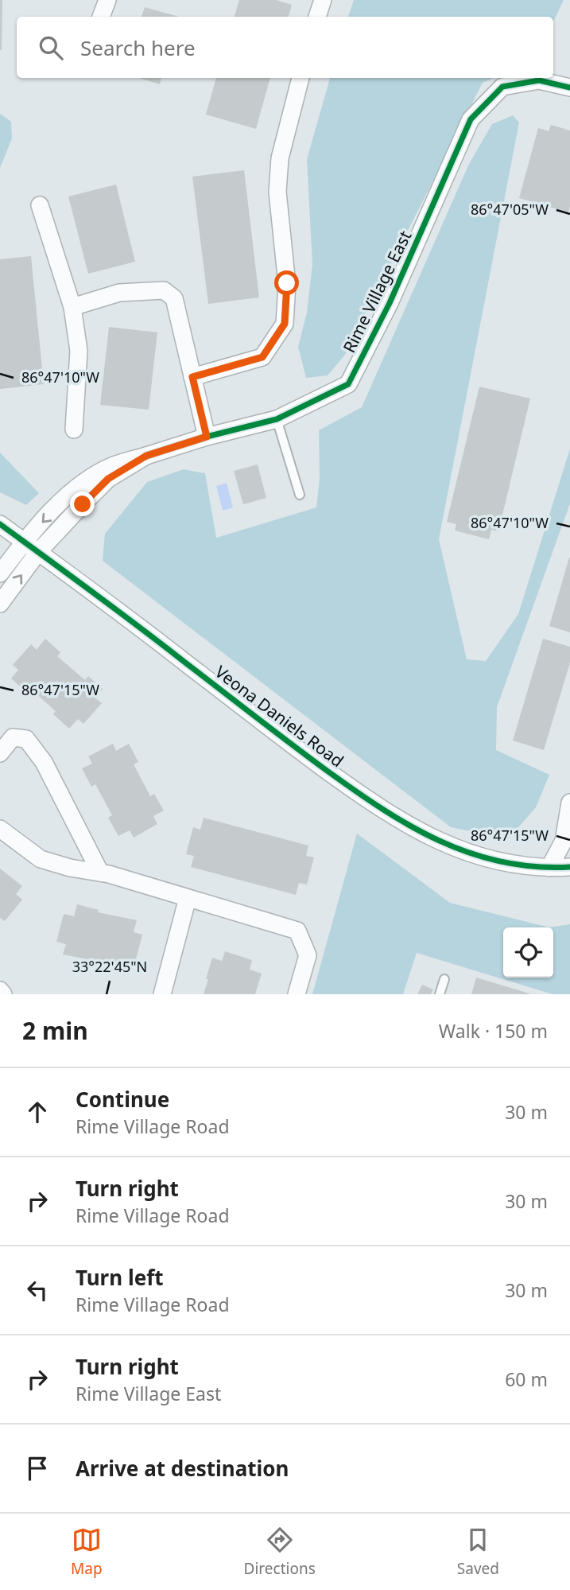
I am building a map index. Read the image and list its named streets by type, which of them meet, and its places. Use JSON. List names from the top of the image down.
{
  "streets": {
    "street": ["Rime Village East", "Veona Daniels Road"]
  },
  "crossings": [
    ["Rime Village East", "Veona Daniels Road"]
  ],
  "page": {
    "search": "Search here",
    "heading": ["2 min", "Walk · 150 m"],
    "list": [
      ["Continue", "Rime Village Road", "30 m"],
      ["Turn right", "Rime Village Road", "30 m"],
      ["Turn left", "Rime Village Road", "30 m"],
      ["Turn right", "Rime Village East", "60 m"],
      "Arrive at destination"
    ],
    "nav": ["Map", "Directions", "Saved"]
  },
  "coordinates": [
    "86°47'05\"W",
    "86°47'10\"W",
    "86°47'15\"W",
    "33°22'45\"N"
  ]
}
